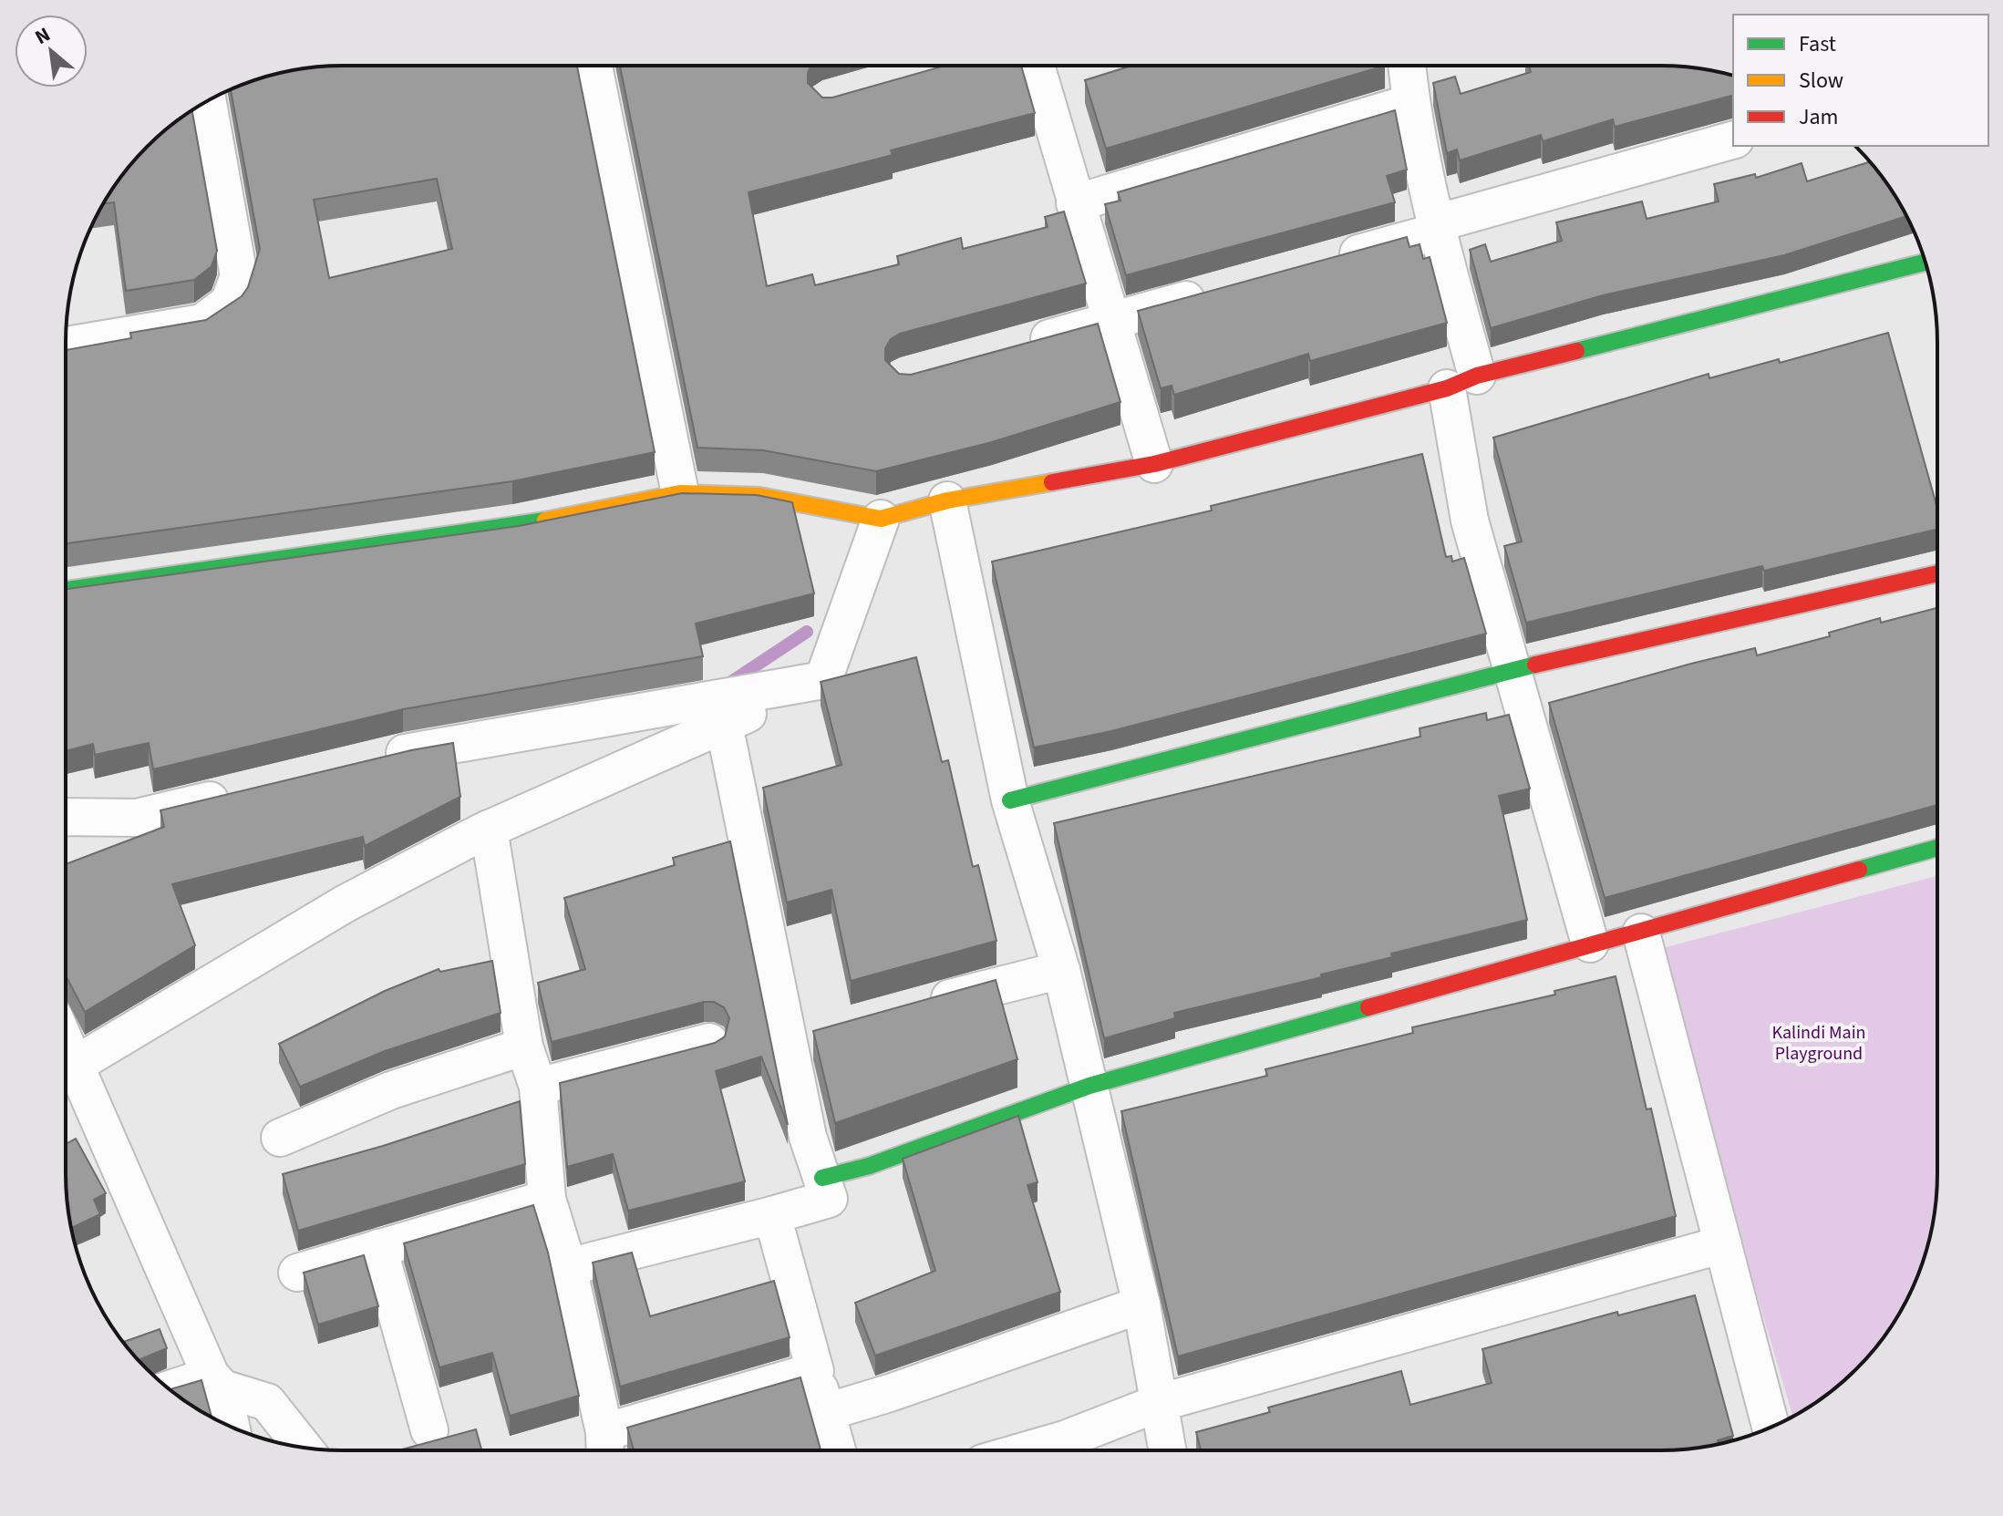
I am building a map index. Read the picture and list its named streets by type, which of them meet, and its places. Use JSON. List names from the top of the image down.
{
  "parks": ["Kalindi Main Playground"],
  "legend": ["Fast", "Slow", "Jam"],
  "north": "top left"
}
